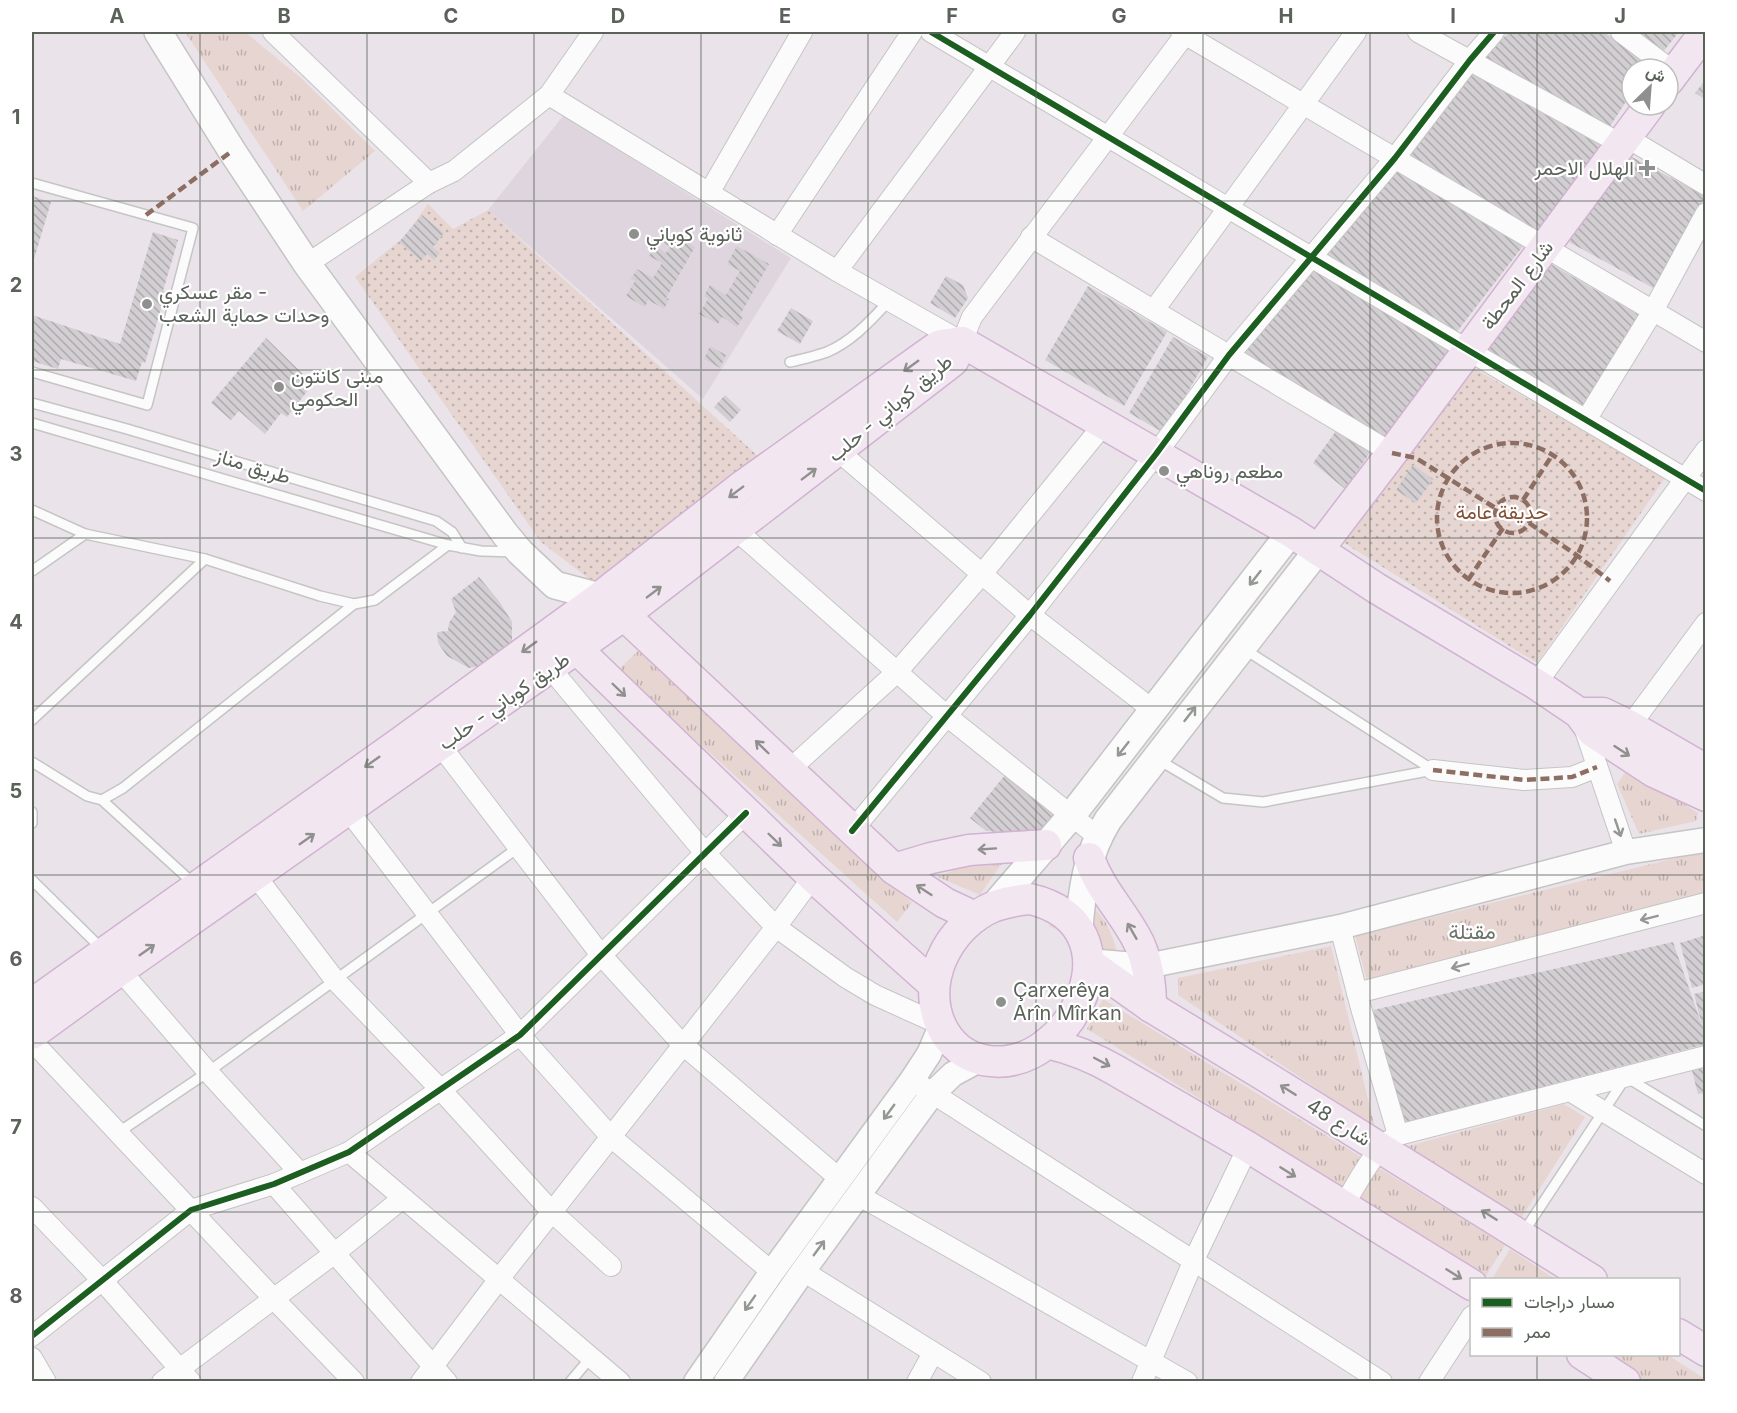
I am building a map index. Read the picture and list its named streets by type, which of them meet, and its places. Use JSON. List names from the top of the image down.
{
  "streets": {
    "main road": ["شارع المحطة", "طريق كوباني - حلب", "48 شارع"],
    "lane": ["طريق مناز"]
  },
  "districts": ["مقتلة"],
  "parks": ["حديقة عامة"],
  "places": {
    "health": ["الهلال الاحمر"],
    "other": [
      "ثانوية كوباني",
      "مقر عسكري - وحدات حماية الشعب",
      "مبنى كانتون الحكومي",
      "مطعم روناهي",
      "Çarxerêya Arîn Mîrkan"
    ]
  },
  "legend": ["مسار دراجات", "ممر"],
  "north": "top right",
  "grid": {
    "columns": [
      "A",
      "B",
      "C",
      "D",
      "E",
      "F",
      "G",
      "H",
      "I",
      "J"
    ],
    "rows": [
      "1",
      "2",
      "3",
      "4",
      "5",
      "6",
      "7",
      "8"
    ]
  }
}
